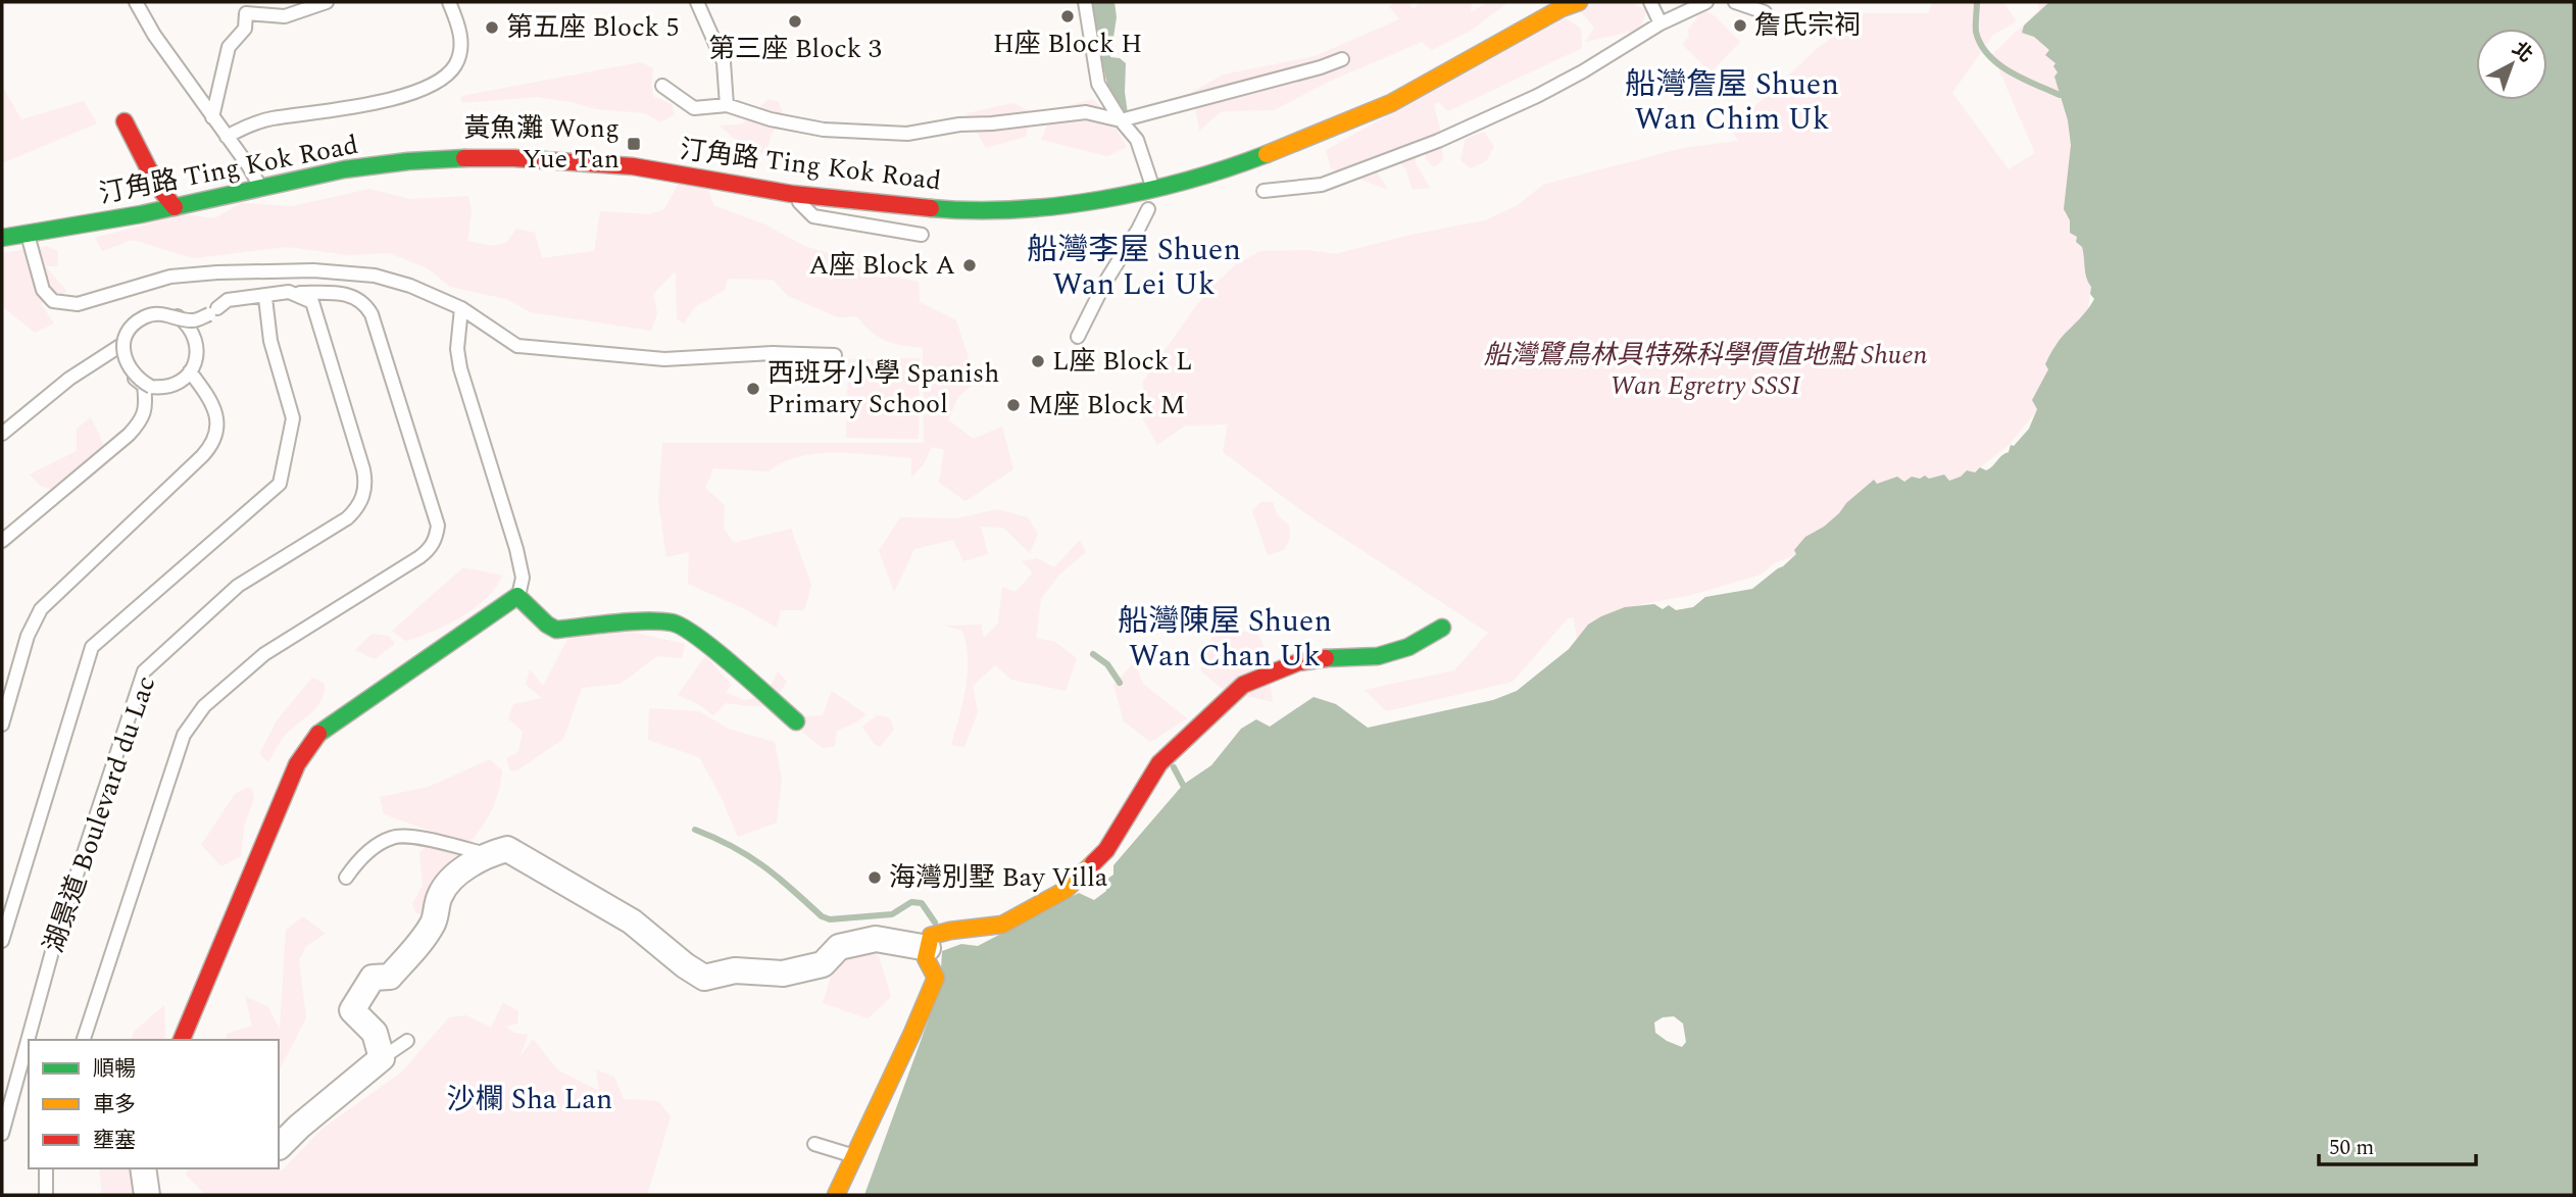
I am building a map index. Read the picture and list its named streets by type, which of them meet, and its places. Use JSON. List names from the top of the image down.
{
  "streets": {
    "street": ["汀角路 Ting Kok Road"],
    "lane": ["湖景道 Boulevard du Lac"]
  },
  "districts": [
    "船灣詹屋 Shuen Wan Chim Uk",
    "船灣李屋 Shuen Wan Lei Uk",
    "船灣陳屋 Shuen Wan Chan Uk",
    "沙欄 Sha Lan"
  ],
  "parks": ["船灣鷺鳥林具特殊科學價值地點 Shuen Wan Egretry SSSI"],
  "places": {
    "other": [
      "H座 Block H",
      "第三座 Block 3",
      "詹氏宗祠",
      "第五座 Block 5",
      "A座 Block A",
      "L座 Block L",
      "西班牙小學 Spanish Primary School",
      "M座 Block M",
      "海灣別墅 Bay Villa"
    ],
    "transit": ["黃魚灘 Wong Yue Tan"]
  },
  "legend": ["順暢", "車多", "壅塞"],
  "scale_bar": "50 m",
  "north": "top right"
}
